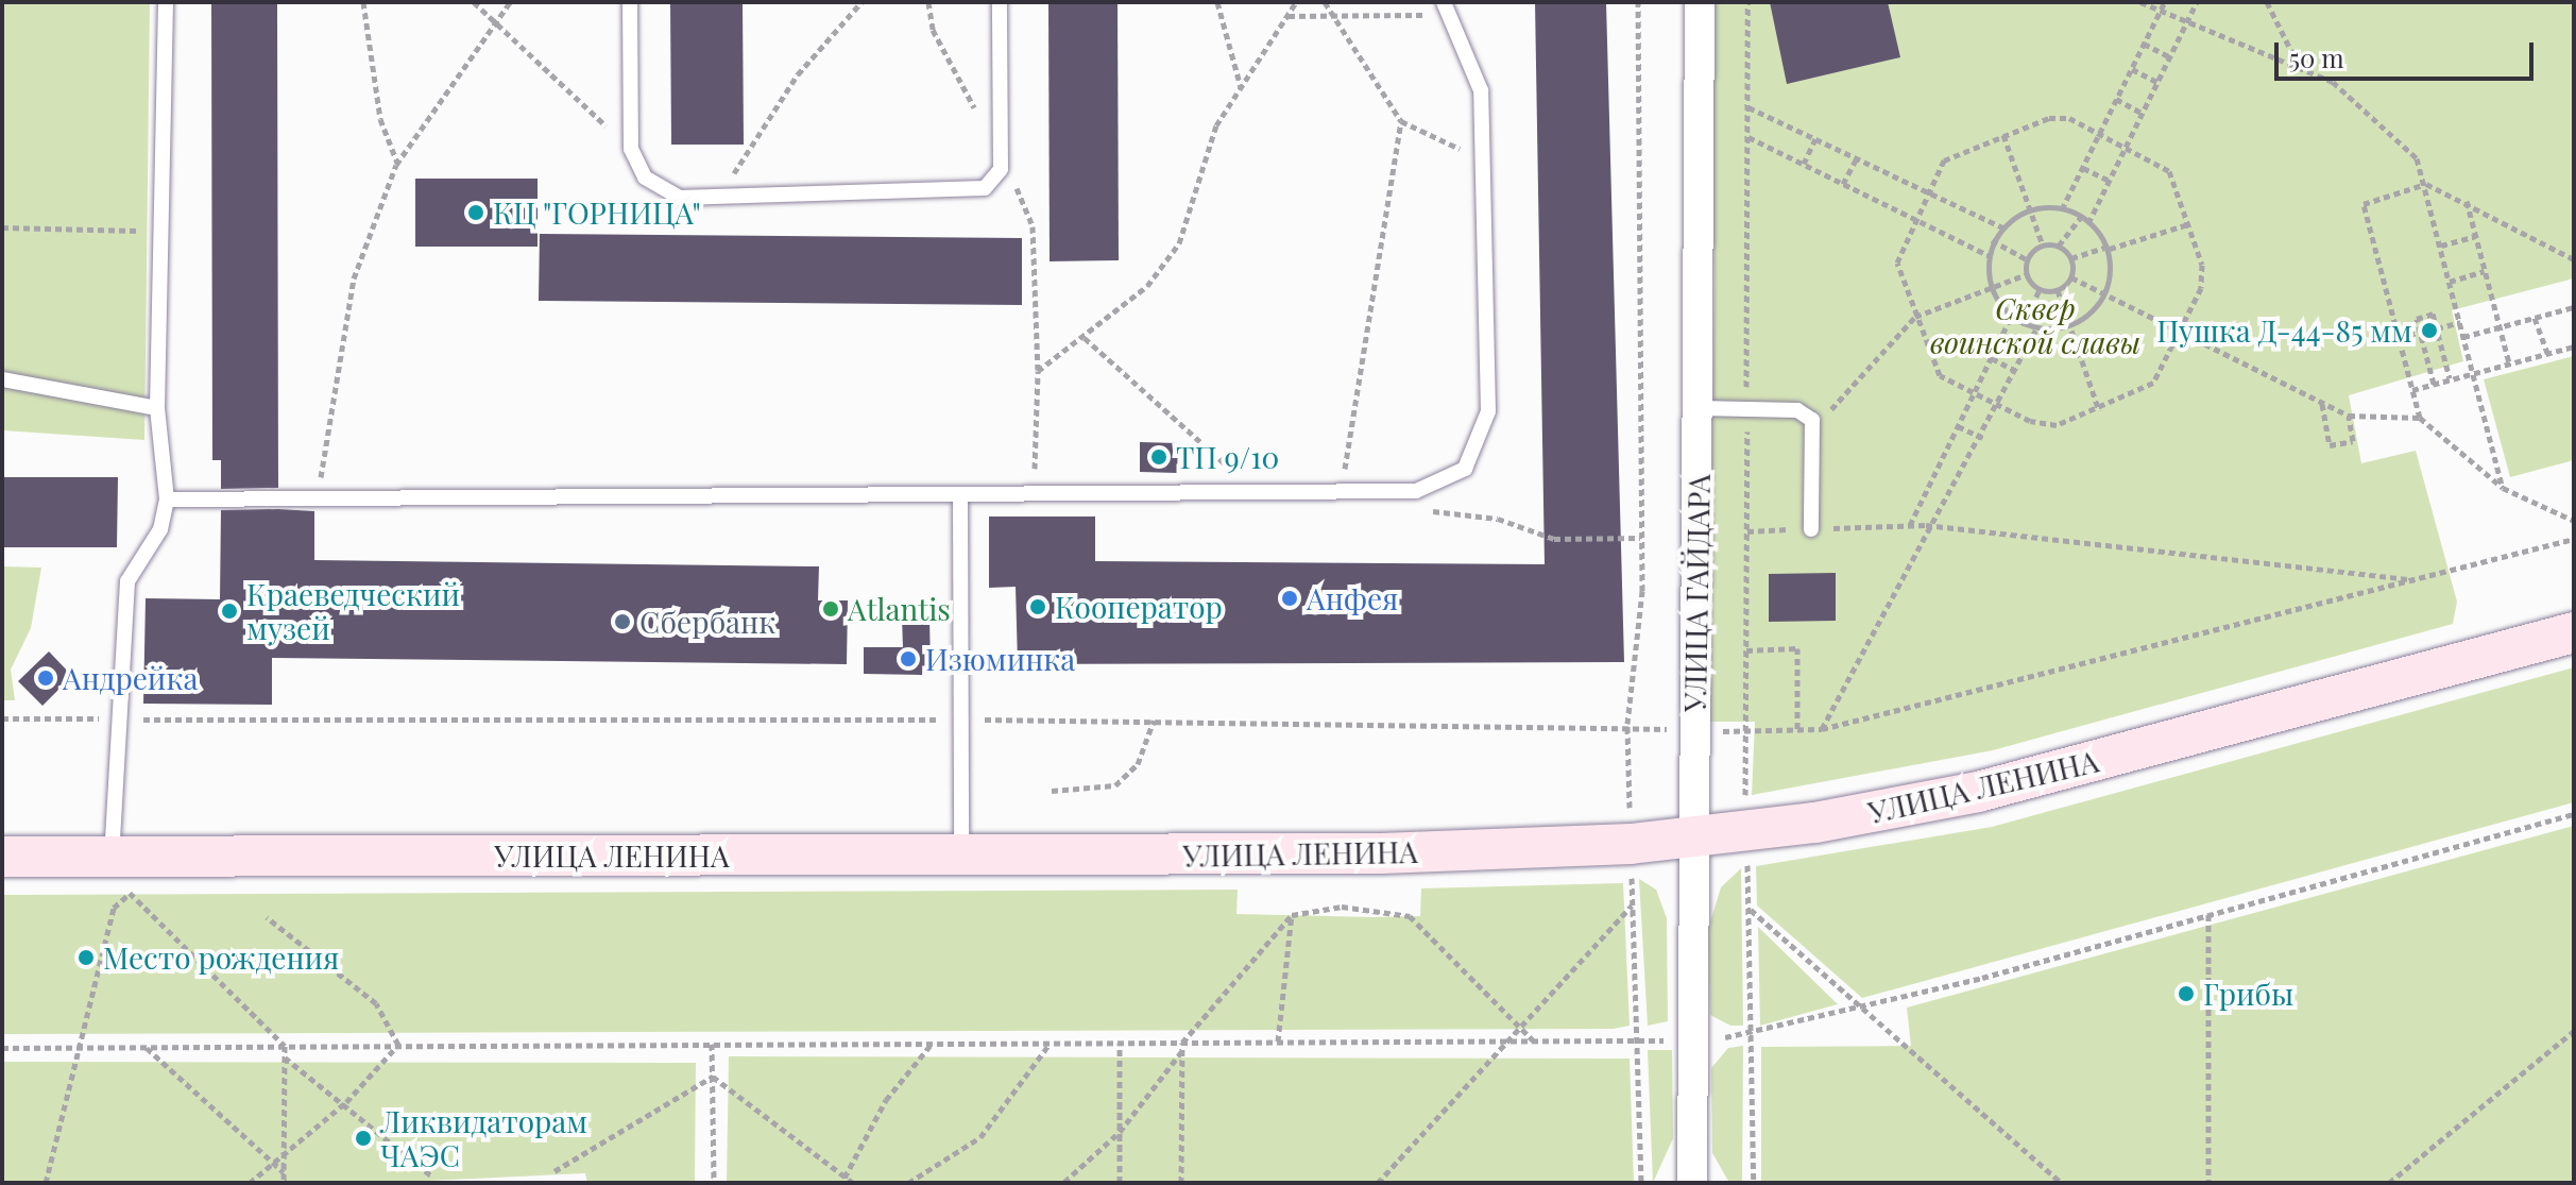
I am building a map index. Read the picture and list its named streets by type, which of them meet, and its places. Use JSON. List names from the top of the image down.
{
  "streets": {
    "main road": ["УЛИЦА ЛЕНИНА"],
    "street": ["УЛИЦА ГАЙДАРА"]
  },
  "crossings": [
    ["УЛИЦА ГАЙДАРА", "УЛИЦА ЛЕНИНА"]
  ],
  "parks": ["Сквер воинской славы"],
  "places": [
    "КЦ \"ГОРНИЦА\"",
    "Пушка Д-44-85 мм",
    "ТП 9/10",
    "Анфея",
    "Кооператор",
    "Atlantis",
    "Краеведческий музей",
    "Сбербанк",
    "Изюминка",
    "Андрейка",
    "Место рождения",
    "Грибы",
    "Ликвидаторам ЧАЭС"
  ],
  "scale_bar": "50 m"
}
